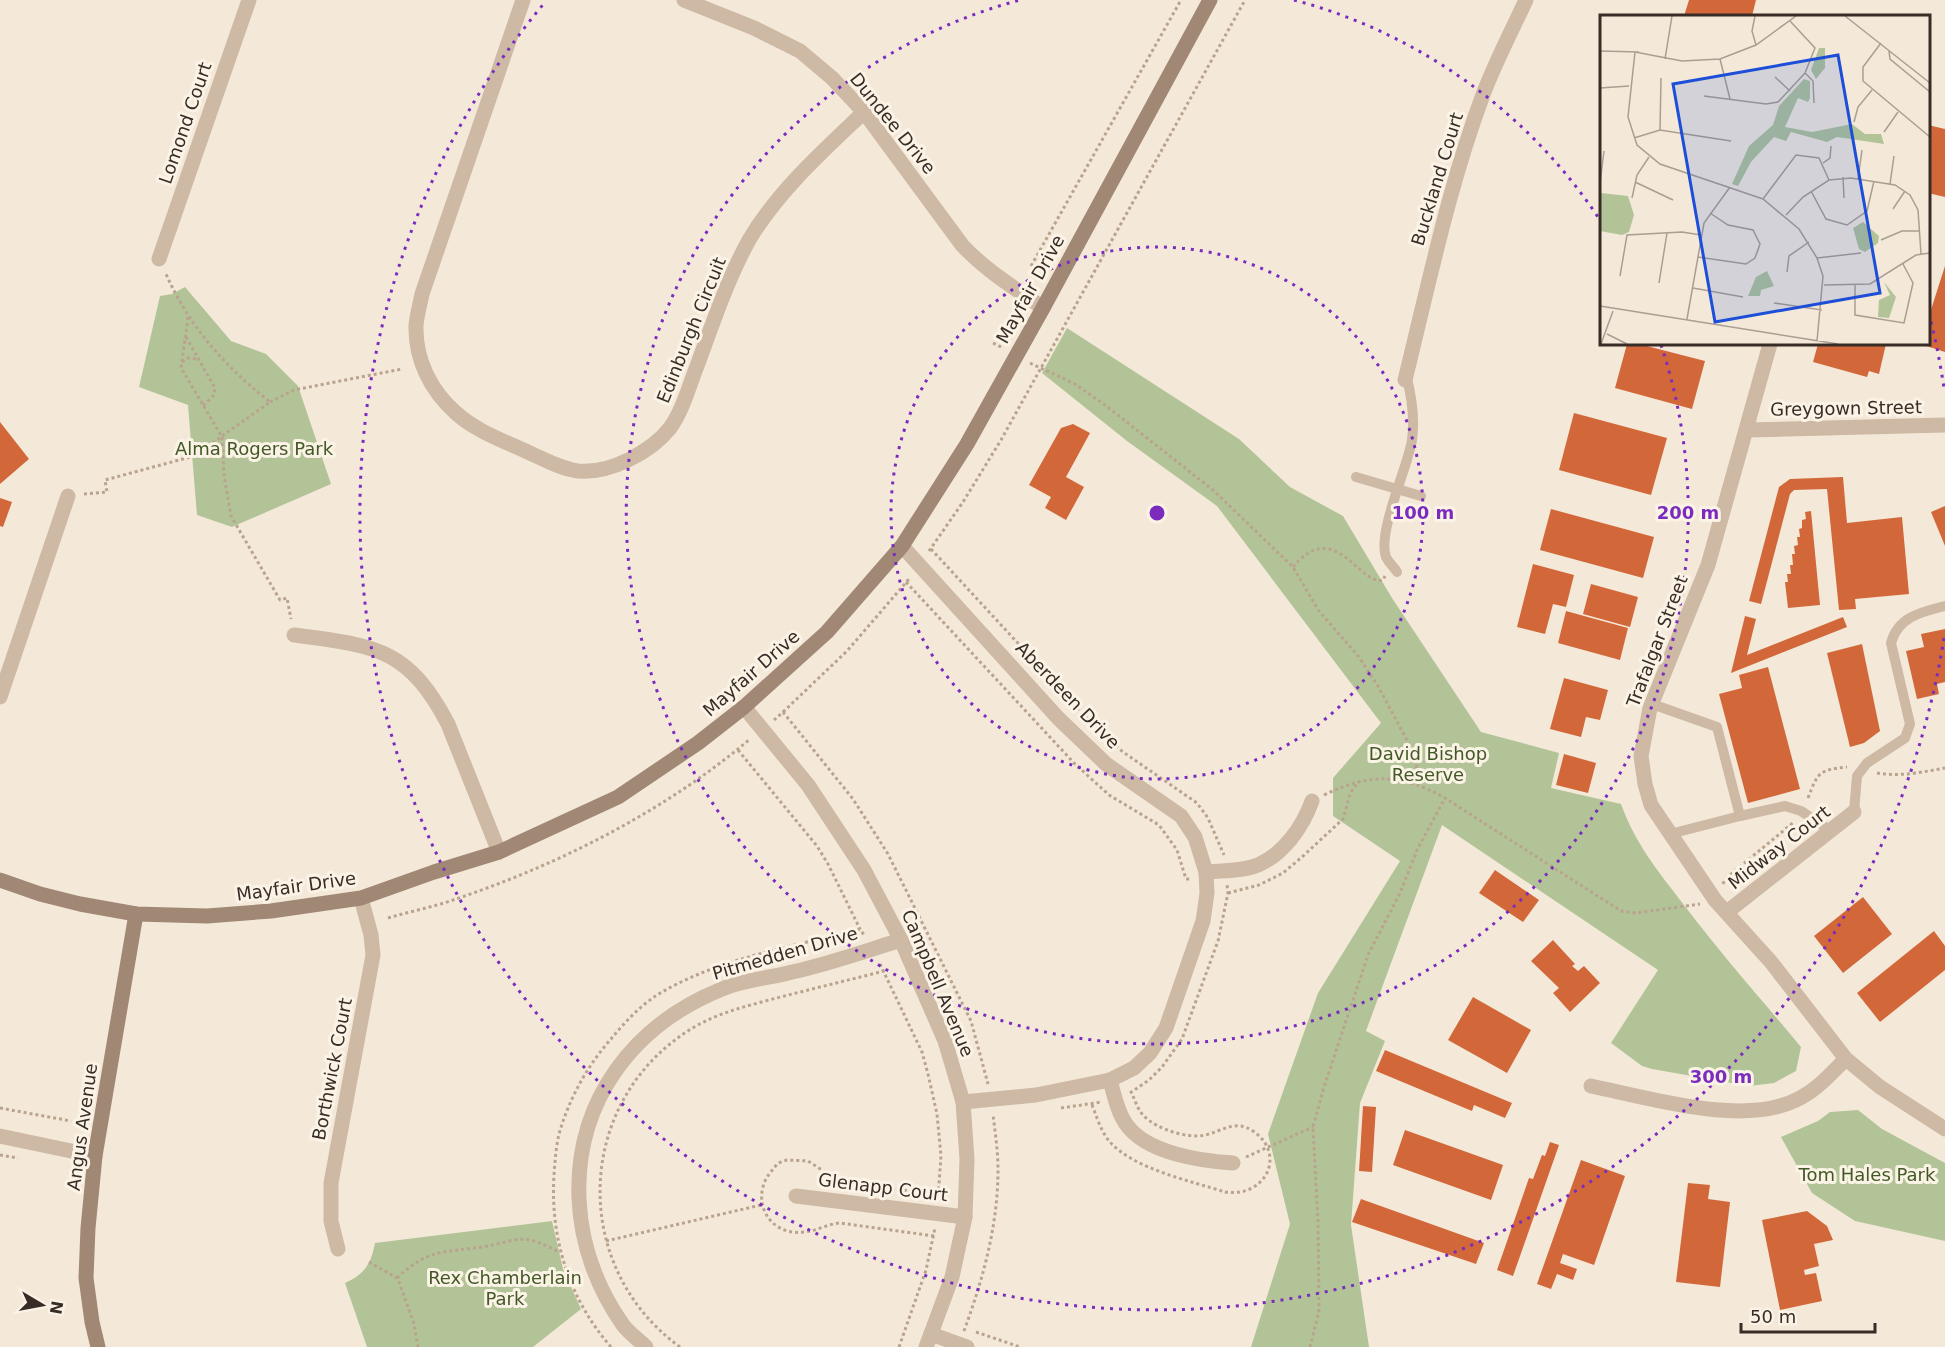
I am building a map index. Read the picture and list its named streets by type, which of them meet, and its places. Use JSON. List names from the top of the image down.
{
  "streets": {
    "street": [
      "Lomond Court",
      "Dundee Drive",
      "Buckland Court",
      "Mayfair Drive",
      "Edinburgh Circuit",
      "Greygown Street",
      "Trafalgar Street",
      "Aberdeen Drive",
      "Midway Court",
      "Pitmedden Drive",
      "Campbell Avenue",
      "Borthwick Court",
      "Angus Avenue",
      "Glenapp Court"
    ]
  },
  "crossings": [
    ["Dundee Drive", "Mayfair Drive"],
    ["Dundee Drive", "Edinburgh Circuit"],
    ["Mayfair Drive", "Aberdeen Drive"],
    ["Mayfair Drive", "Campbell Avenue"],
    ["Mayfair Drive", "Borthwick Court"],
    ["Mayfair Drive", "Angus Avenue"],
    ["Greygown Street", "Trafalgar Street"],
    ["Trafalgar Street", "Midway Court"],
    ["Aberdeen Drive", "Campbell Avenue"],
    ["Pitmedden Drive", "Campbell Avenue"],
    ["Campbell Avenue", "Glenapp Court"]
  ],
  "parks": [
    "Alma Rogers Park",
    "David Bishop Reserve",
    "Tom Hales Park",
    "Rex Chamberlain Park"
  ],
  "scale_bar": "50 m",
  "north": "right",
  "rings": ["100 m", "200 m", "300 m"]
}
